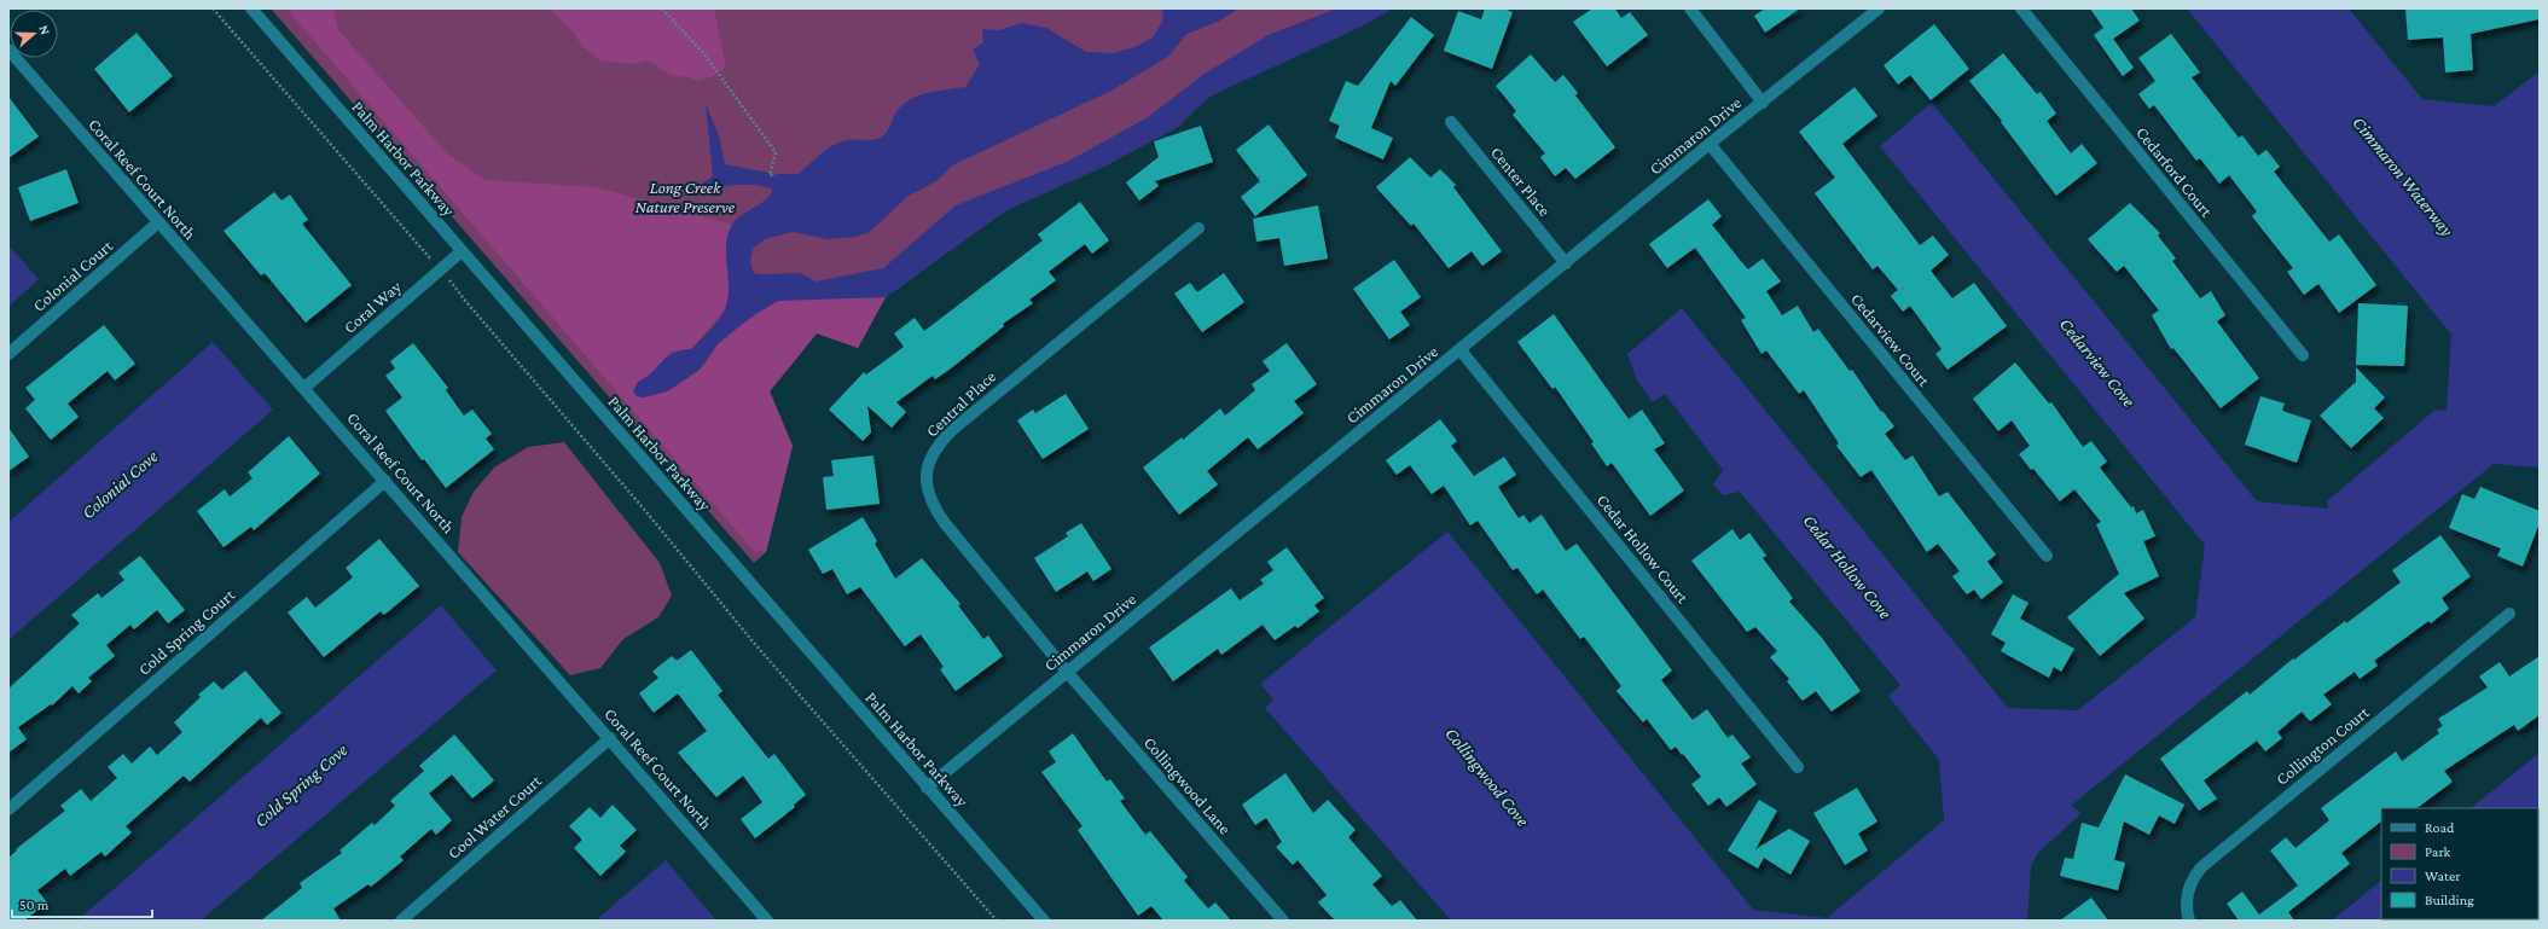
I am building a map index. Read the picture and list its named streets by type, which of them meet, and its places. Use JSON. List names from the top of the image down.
{
  "streets": {
    "street": [
      "Cimmaron Drive",
      "Palm Harbor Parkway",
      "Cedarford Court",
      "Coral Reef Court North",
      "Center Place",
      "Colonial Court",
      "Coral Way",
      "Cedarview Court",
      "Central Place",
      "Cedar Hollow Court",
      "Cold Spring Court",
      "Collington Court",
      "Collingwood Lane",
      "Cool Water Court"
    ]
  },
  "crossings": [
    ["Cimmaron Drive", "Palm Harbor Parkway"],
    ["Cimmaron Drive", "Center Place"],
    ["Cimmaron Drive", "Cedarview Court"],
    ["Cimmaron Drive", "Central Place"],
    ["Cimmaron Drive", "Cedar Hollow Court"],
    ["Cimmaron Drive", "Collingwood Lane"],
    ["Palm Harbor Parkway", "Coral Way"],
    ["Coral Reef Court North", "Colonial Court"],
    ["Coral Reef Court North", "Coral Way"],
    ["Coral Reef Court North", "Cold Spring Court"],
    ["Coral Reef Court North", "Cool Water Court"],
    ["Central Place", "Collingwood Lane"]
  ],
  "water": [
    "Cimmaron Waterway",
    "Cedarview Cove",
    "Colonial Cove",
    "Cedar Hollow Cove",
    "Collingwood Cove",
    "Cold Spring Cove"
  ],
  "parks": ["Long Creek Nature Preserve"],
  "legend": [
    "Road",
    "Park",
    "Water",
    "Building"
  ],
  "scale_bar": "50 m",
  "north": "right"
}
